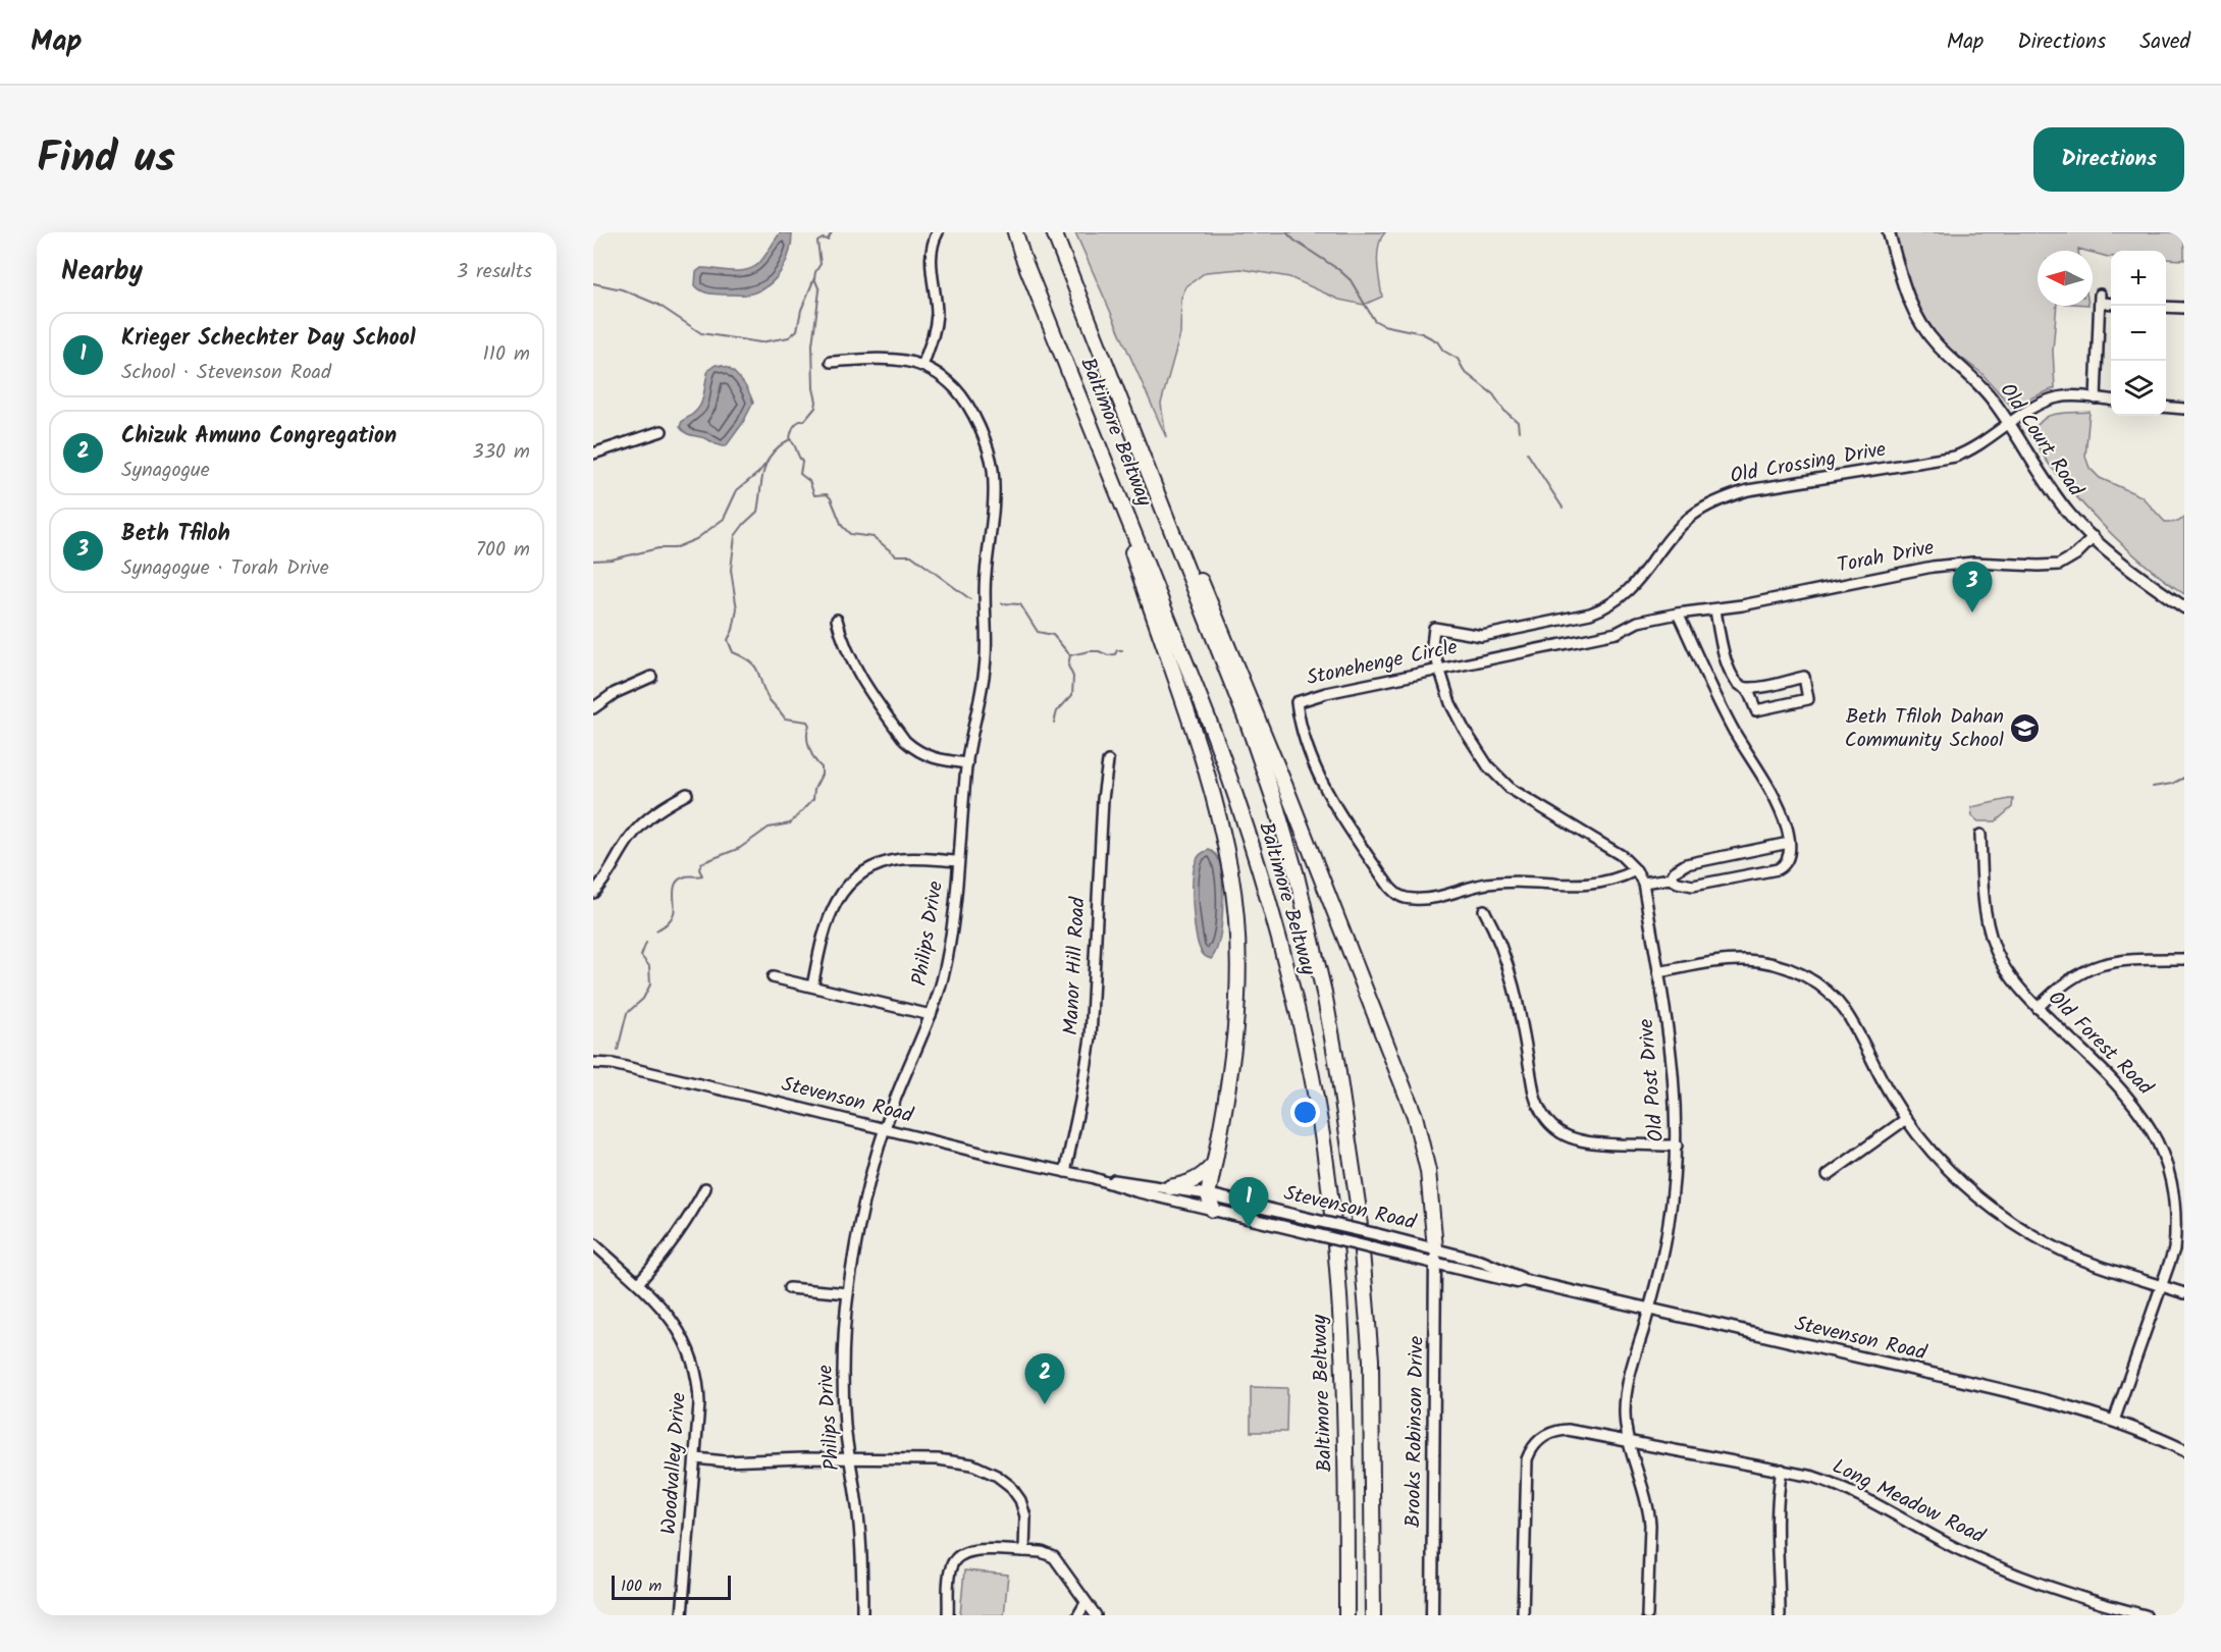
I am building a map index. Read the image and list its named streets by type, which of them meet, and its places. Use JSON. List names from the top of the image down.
{
  "streets": {
    "highway": ["Baltimore Beltway"],
    "main road": ["Old Court Road", "Stevenson Road", "Brooks Robinson Drive"],
    "street": [
      "Old Crossing Drive",
      "Torah Drive",
      "Stonehenge Circle",
      "Philips Drive",
      "Manor Hill Road",
      "Old Forest Road",
      "Old Post Drive",
      "Woodvalley Drive",
      "Long Meadow Road"
    ]
  },
  "crossings": [
    ["Old Court Road", "Old Crossing Drive"],
    ["Old Court Road", "Torah Drive"],
    ["Old Crossing Drive", "Old Post Drive"],
    ["Torah Drive", "Stonehenge Circle"],
    ["Stonehenge Circle", "Old Post Drive"],
    ["Philips Drive", "Stevenson Road"],
    ["Manor Hill Road", "Stevenson Road"],
    ["Old Forest Road", "Stevenson Road"],
    ["Old Post Drive", "Stevenson Road"],
    ["Old Post Drive", "Long Meadow Road"],
    ["Stevenson Road", "Brooks Robinson Drive"]
  ],
  "places": {
    "school or university": ["Beth Tfiloh Dahan Community School"]
  },
  "scale_bar": "100 m",
  "north": "left",
  "page": {
    "header": "Map",
    "nav": ["Map", "Directions", "Saved"],
    "title": "Find us",
    "buttons": "Directions",
    "heading": ["Nearby", "3 results"],
    "map_buttons": ["+", "−"],
    "list": [
      {
        "mark": "1",
        "name": "Krieger Schechter Day School",
        "note": "School · Stevenson Road",
        "value": "110 m"
      },
      {
        "mark": "2",
        "name": "Chizuk Amuno Congregation",
        "note": "Synagogue",
        "value": "330 m"
      },
      {
        "mark": "3",
        "name": "Beth Tfiloh",
        "note": "Synagogue · Torah Drive",
        "value": "700 m"
      }
    ],
    "pins": ["3", "1", "2"],
    "scale": "100 m"
  }
}
